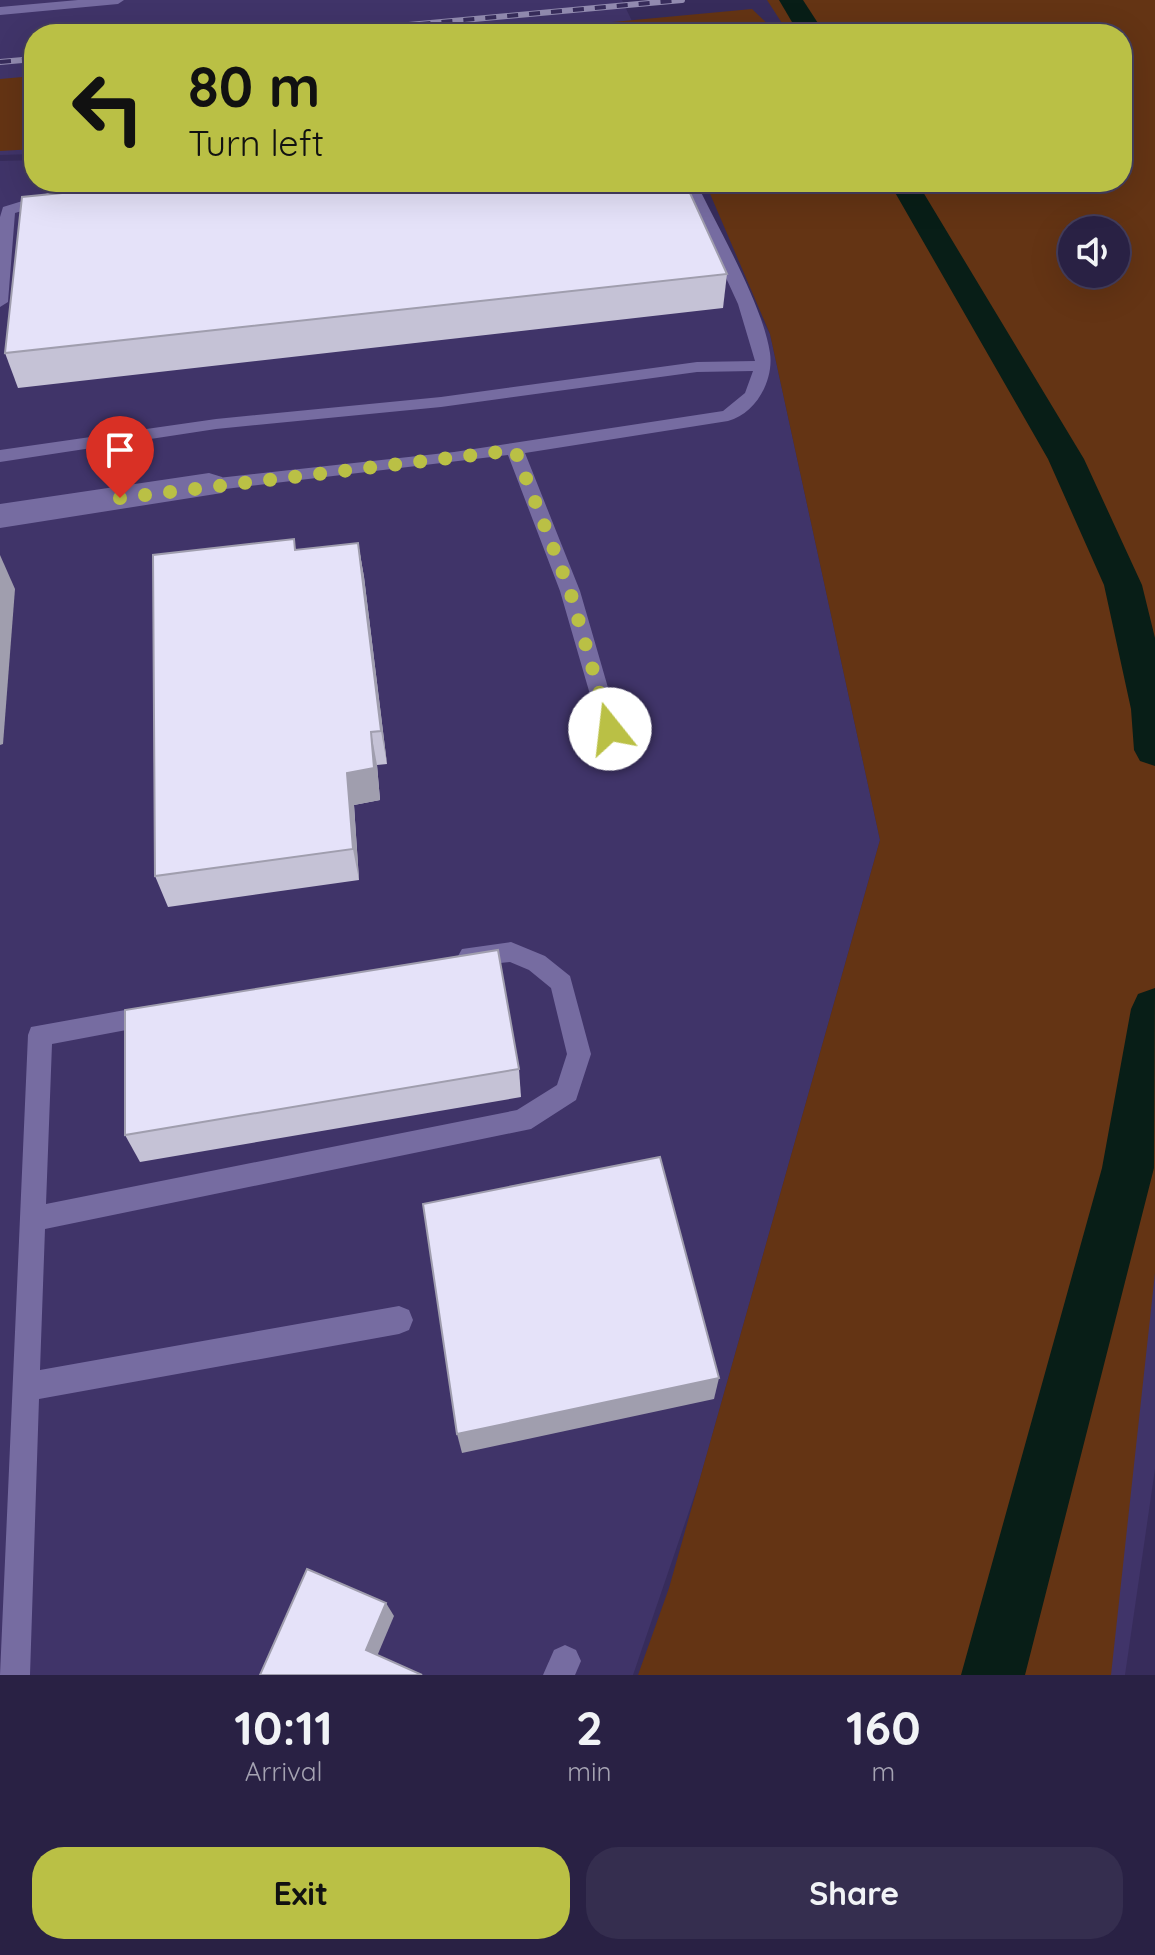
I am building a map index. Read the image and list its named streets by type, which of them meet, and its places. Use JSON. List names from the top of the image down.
{
  "page": {
    "turn": ["80 m", "Turn left"],
    "eta": [
      "10:11",
      "Arrival",
      "2",
      "min",
      "160",
      "m"
    ],
    "buttons": ["Exit", "Share"]
  }
}
